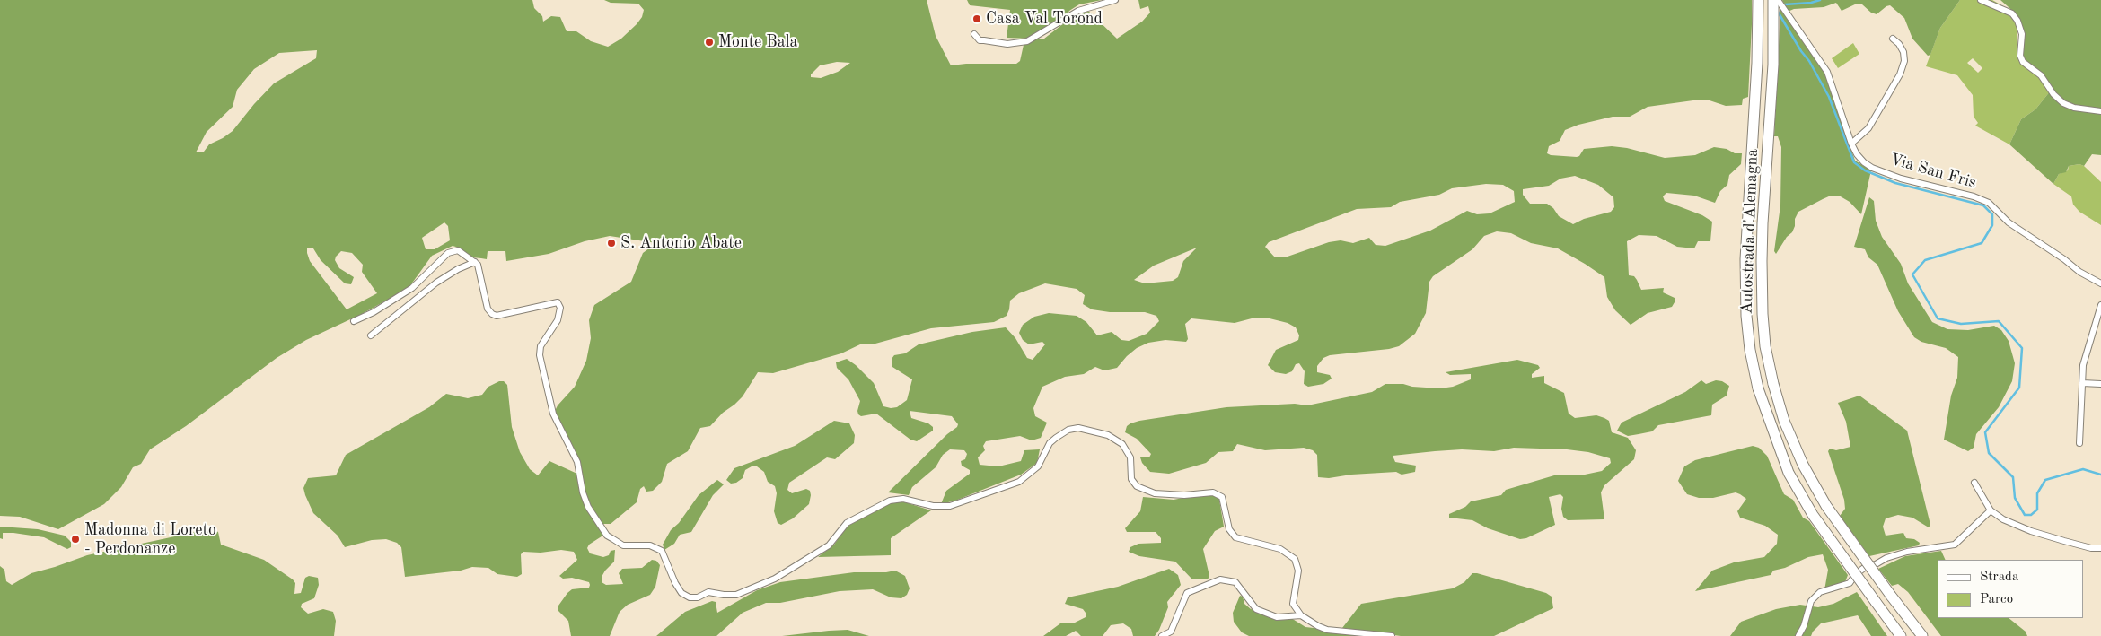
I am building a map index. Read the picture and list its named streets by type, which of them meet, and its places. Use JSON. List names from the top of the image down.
{
  "streets": {
    "highway": ["Autostrada d'Alemagna"],
    "street": ["Via San Fris"]
  },
  "places": [
    "Casa Val Torond",
    "Monte Bala",
    "S. Antonio Abate",
    "Madonna di Loreto - Perdonanze"
  ],
  "legend": ["Strada", "Parco"]
}
